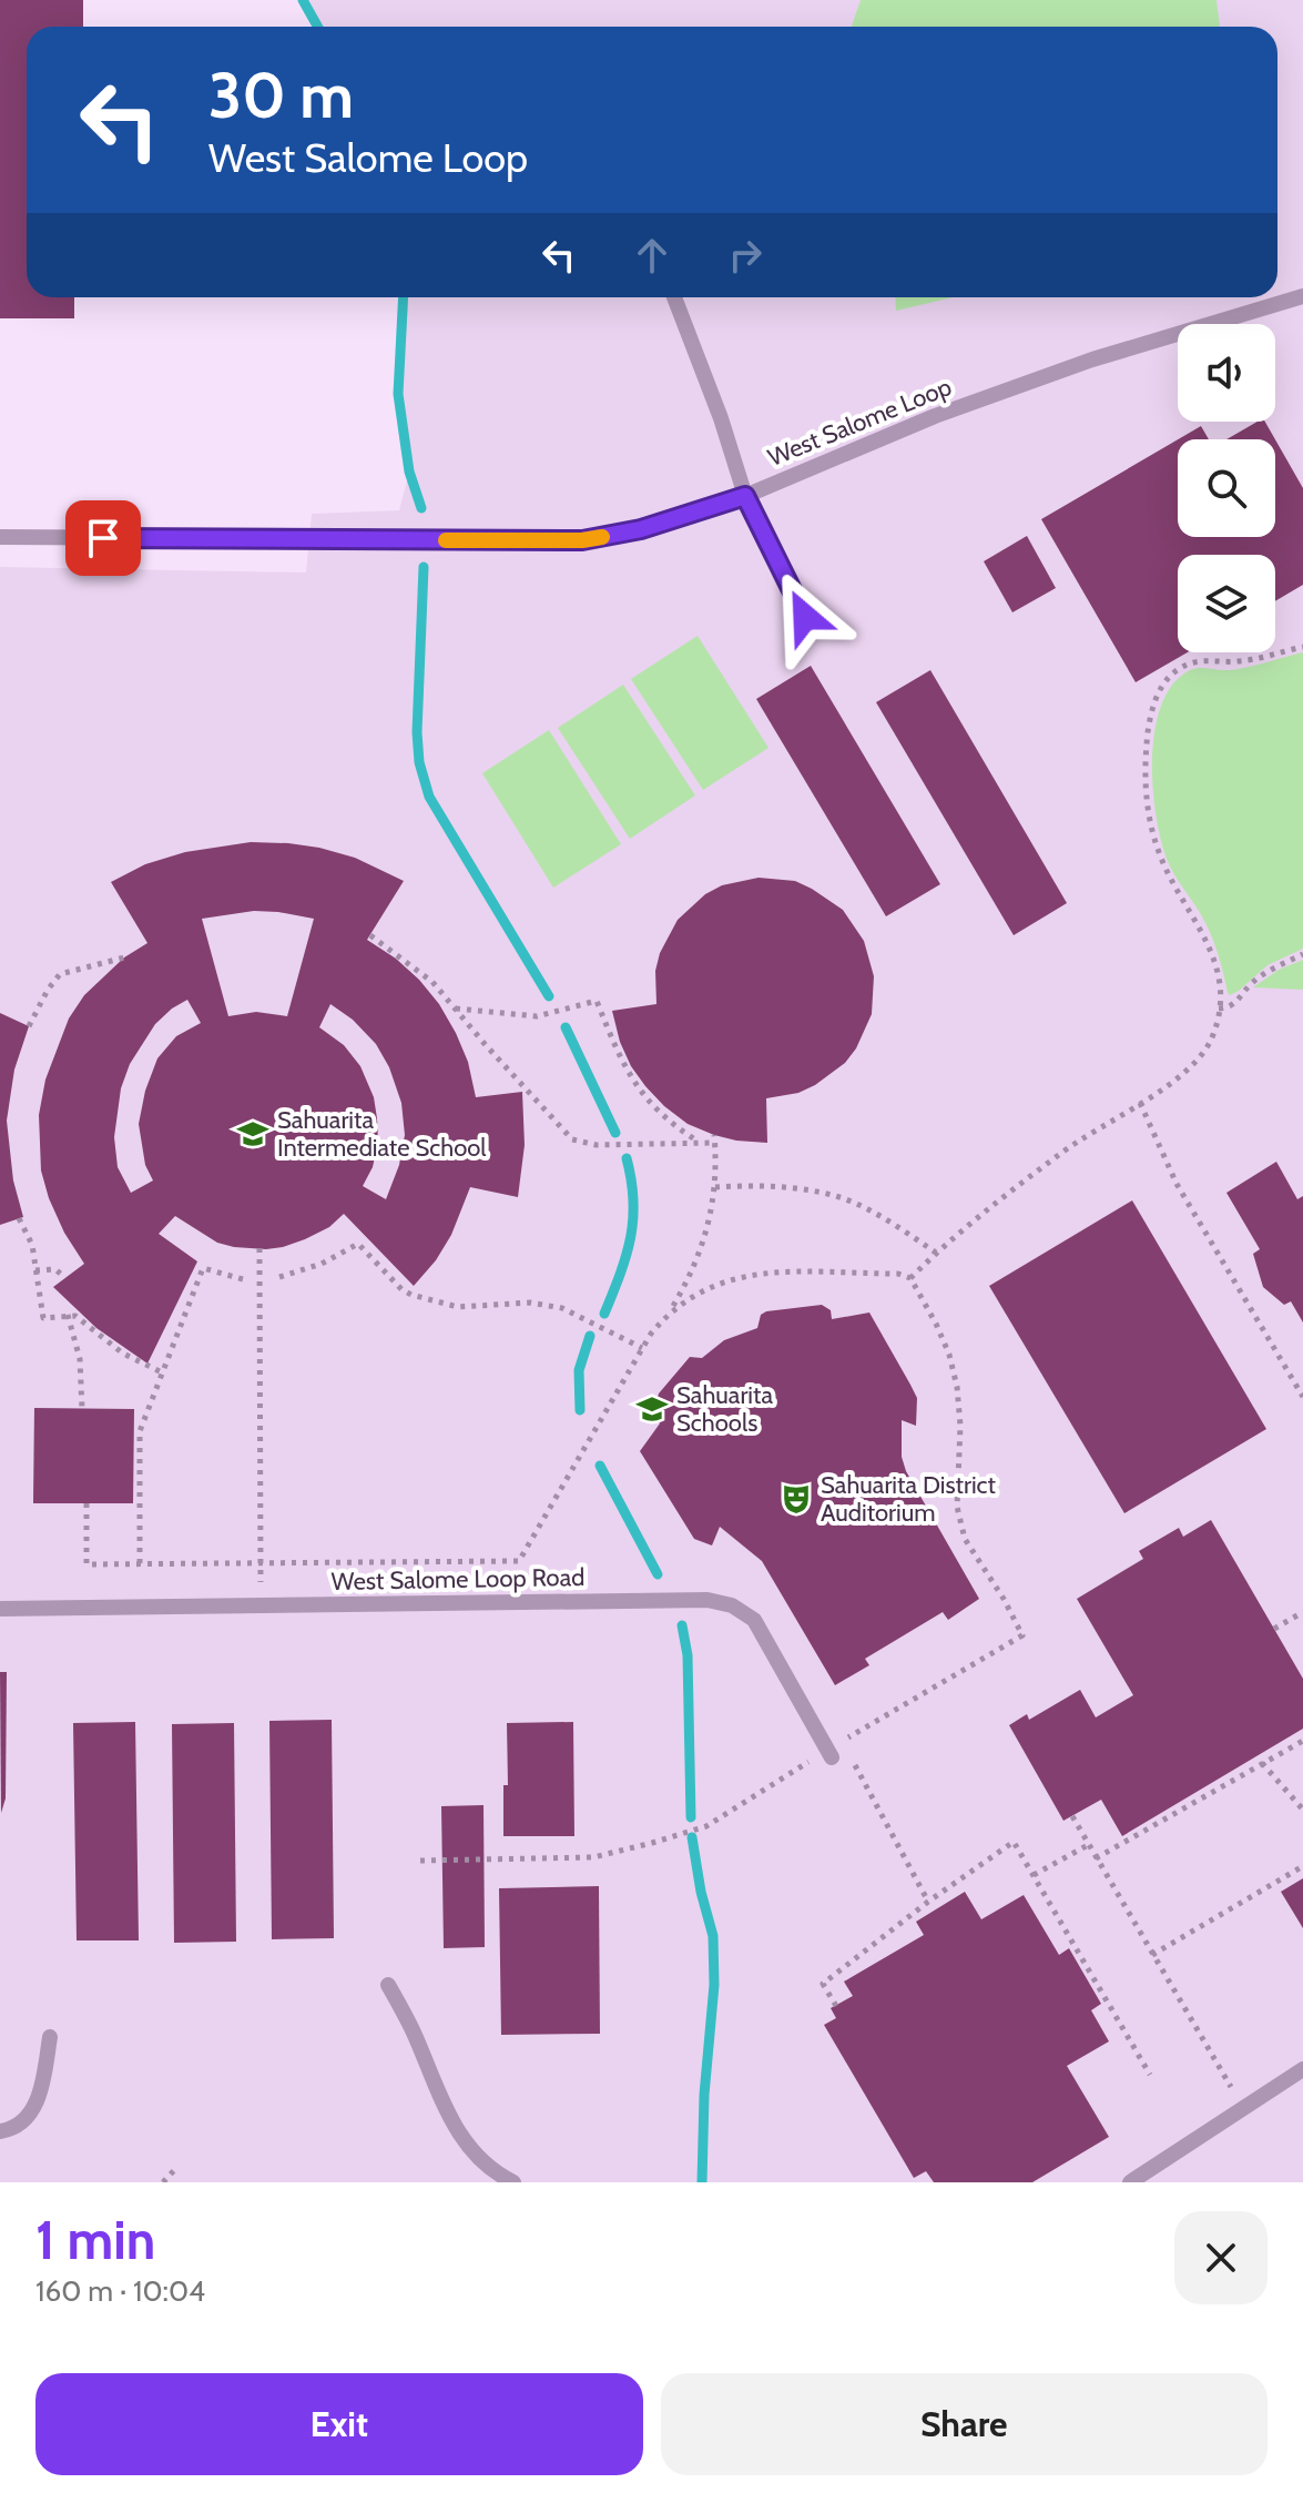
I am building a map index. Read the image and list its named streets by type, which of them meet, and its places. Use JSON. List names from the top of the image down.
{
  "streets": {
    "lane": ["West Salome Loop", "West Salome Loop Road"]
  },
  "places": {
    "school or university": ["Sahuarita Intermediate School", "Sahuarita Schools"],
    "theatre": ["Sahuarita District Auditorium"]
  },
  "page": {
    "turn": ["30 m", "West Salome Loop"],
    "heading": ["1 min", "160 m · 10:04"],
    "buttons": ["Exit", "Share"]
  }
}
